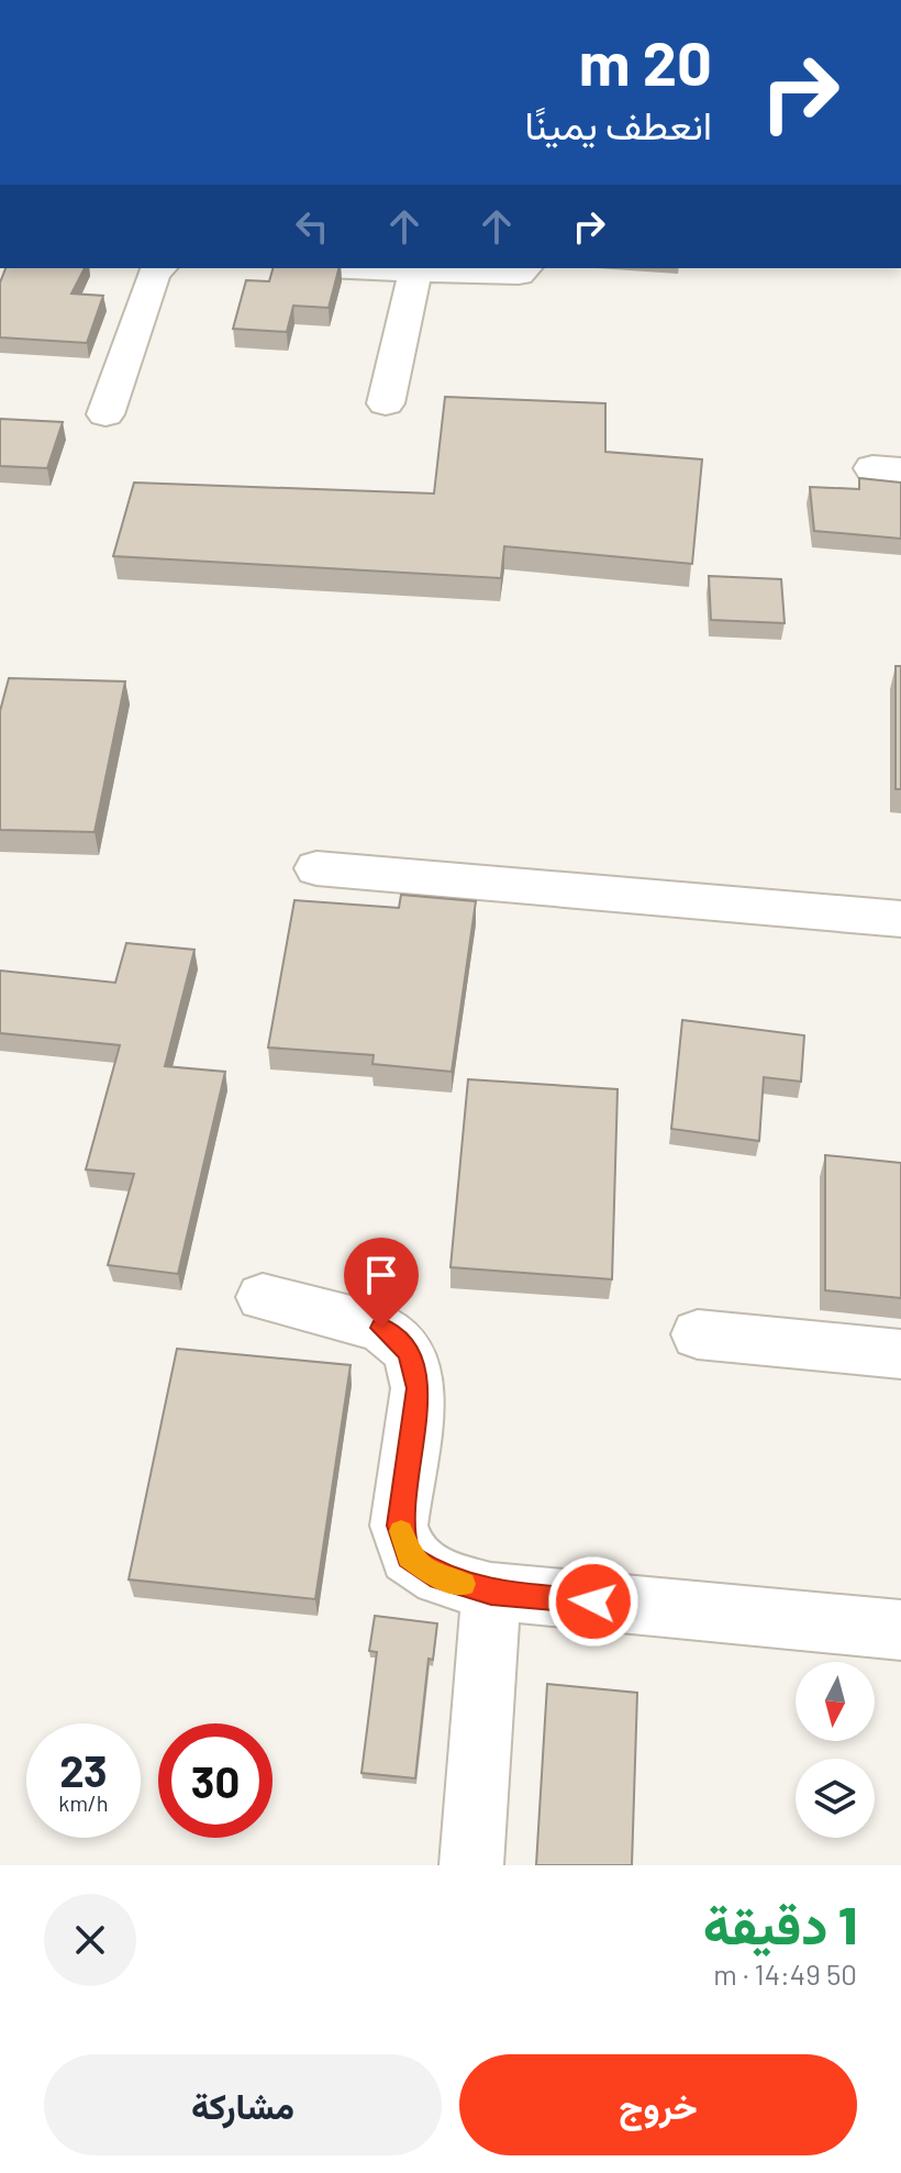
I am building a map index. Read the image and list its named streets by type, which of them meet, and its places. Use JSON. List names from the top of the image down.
{
  "north": "bottom",
  "page": {
    "turn": ["20 m", "انعطف يمينًا"],
    "speed": "23 km/h",
    "limit": "30",
    "heading": ["1 دقيقة", "50 m · 14:49"],
    "buttons": ["خروج", "مشاركة"]
  }
}
